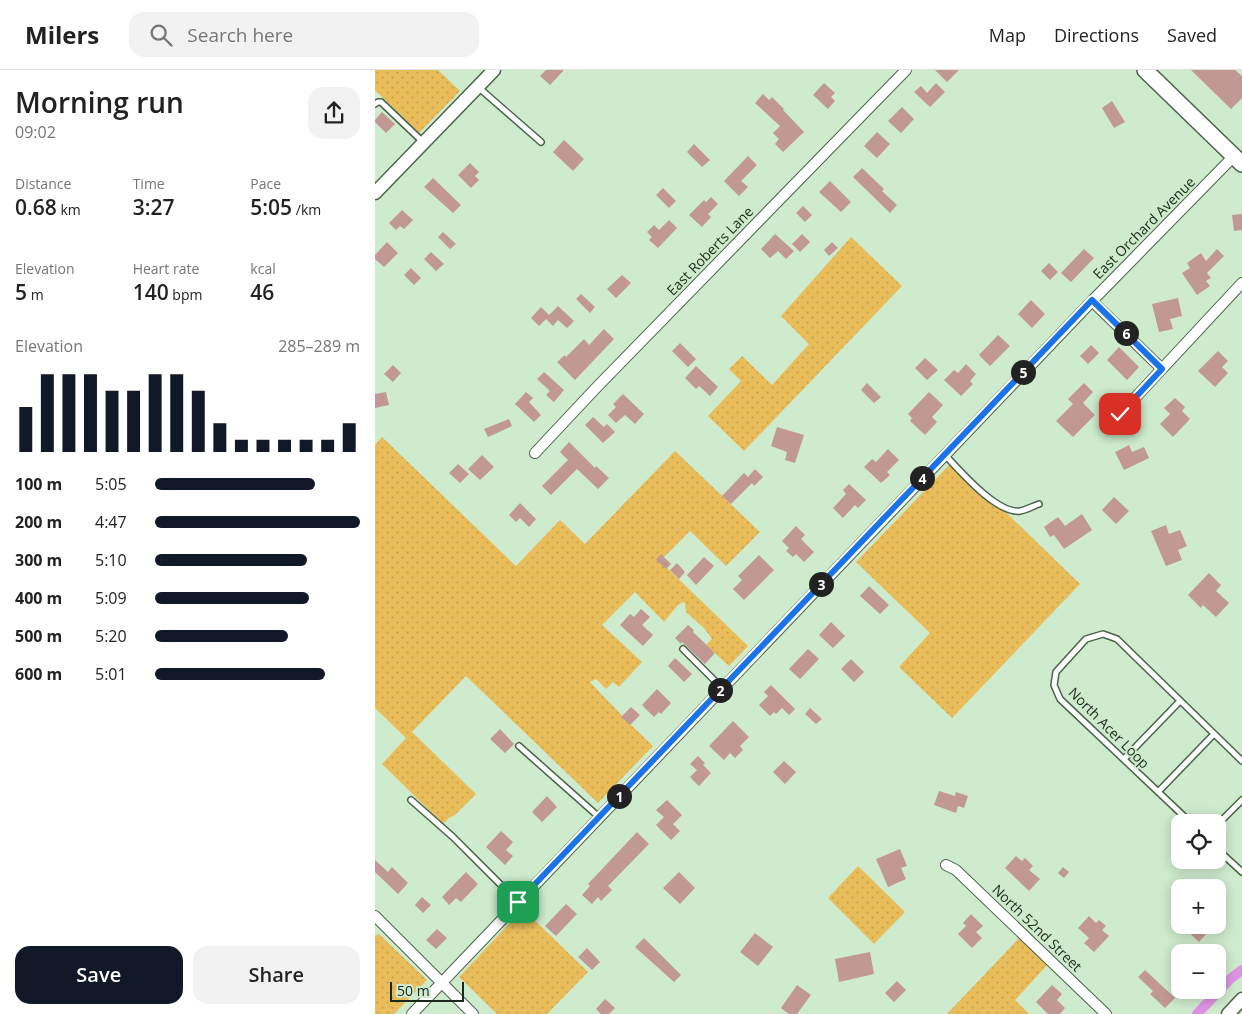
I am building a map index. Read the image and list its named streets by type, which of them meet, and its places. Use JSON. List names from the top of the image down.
{
  "streets": {
    "street": ["East Orchard Avenue", "East Roberts Lane", "North 52nd Street"],
    "lane": ["North Acer Loop"]
  },
  "scale_bar": "50 m",
  "page": {
    "header": "Milers",
    "search": "Search here",
    "nav": ["Map", "Directions", "Saved"],
    "heading": ["Morning run", "09:02"],
    "stats": [
      ["Distance", "0.68 km"],
      ["Time", "3:27"],
      ["Pace", "5:05 /km"],
      ["Elevation", "5 m"],
      ["Heart rate", "140 bpm"],
      ["kcal", "46"]
    ],
    "pins": [
      "6",
      "5",
      "4",
      "3",
      "2",
      "1"
    ],
    "chart": ["Elevation", "285–289 m"],
    "list": [
      {
        "name": "100 m",
        "note": "5:05"
      },
      {
        "name": "200 m",
        "note": "4:47"
      },
      {
        "name": "300 m",
        "note": "5:10"
      },
      {
        "name": "400 m",
        "note": "5:09"
      },
      {
        "name": "500 m",
        "note": "5:20"
      },
      {
        "name": "600 m",
        "note": "5:01"
      }
    ],
    "map_buttons": ["+", "−"],
    "buttons": ["Save", "Share"],
    "scale": "50 m"
  }
}
